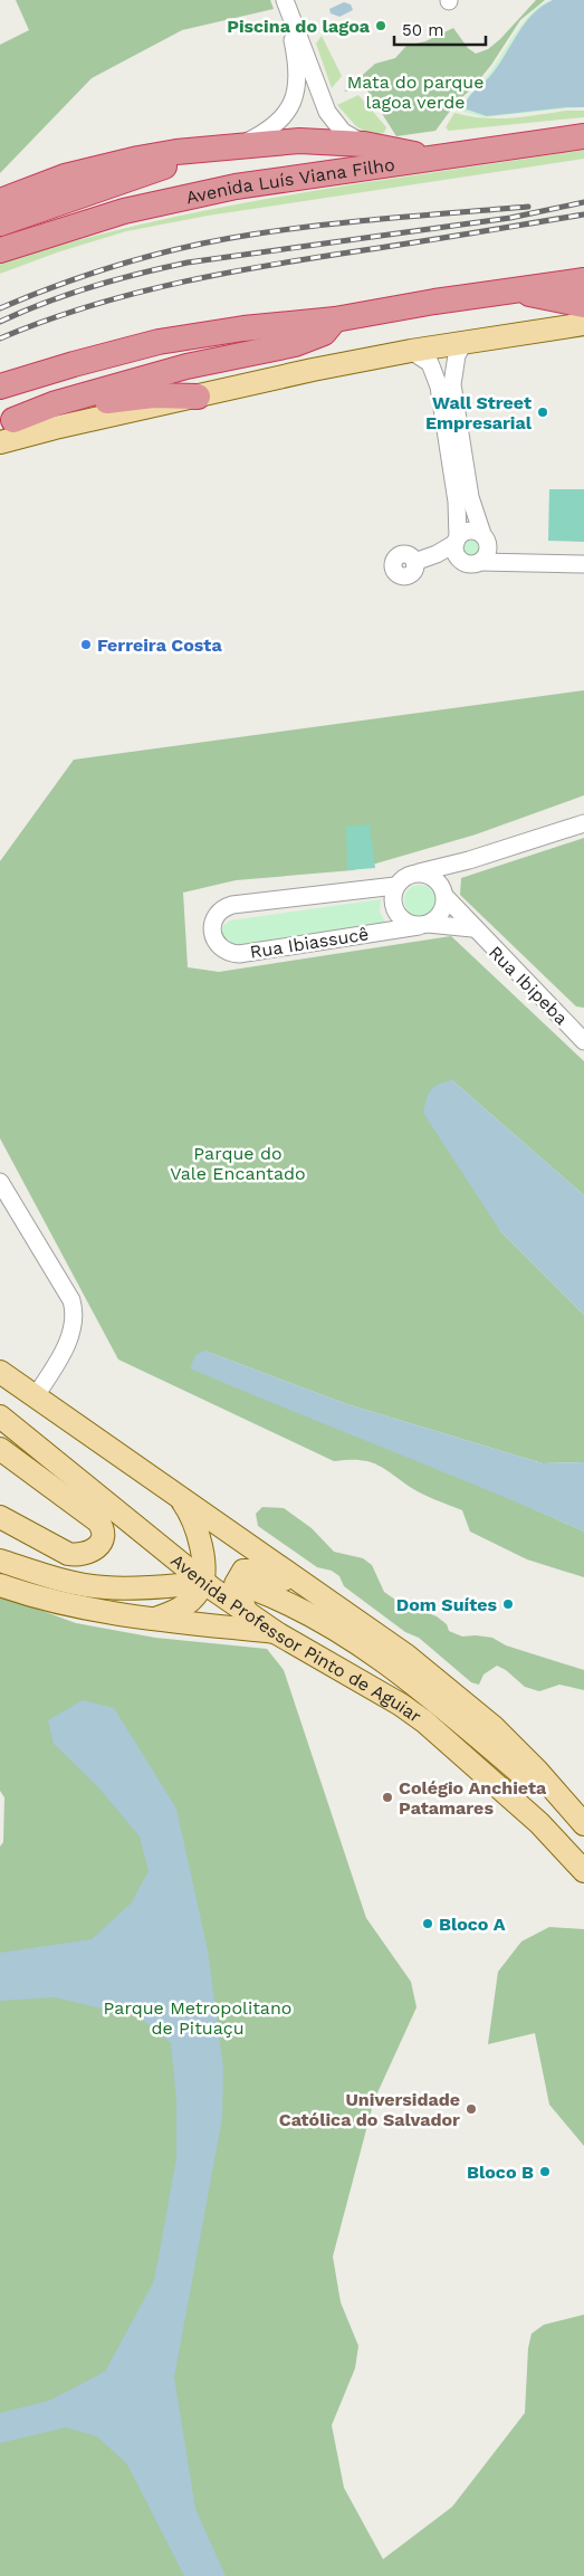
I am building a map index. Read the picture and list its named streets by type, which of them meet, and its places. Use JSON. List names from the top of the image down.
{
  "streets": {
    "highway": ["Avenida Luís Viana Filho"],
    "main road": ["Avenida Professor Pinto de Aguiar"],
    "street": ["Rua Ibiassucê", "Rua Ibipeba"]
  },
  "crossings": [
    ["Rua Ibiassucê", "Rua Ibipeba"]
  ],
  "parks": ["Mata do parque lagoa verde", "Parque do Vale Encantado", "Parque Metropolitano de Pituaçu"],
  "places": [
    "Piscina do lagoa",
    "Wall Street Empresarial",
    "Ferreira Costa",
    "Dom Suítes",
    "Colégio Anchieta Patamares",
    "Bloco A",
    "Universidade Católica do Salvador",
    "Bloco B"
  ],
  "scale_bar": "50 m"
}
